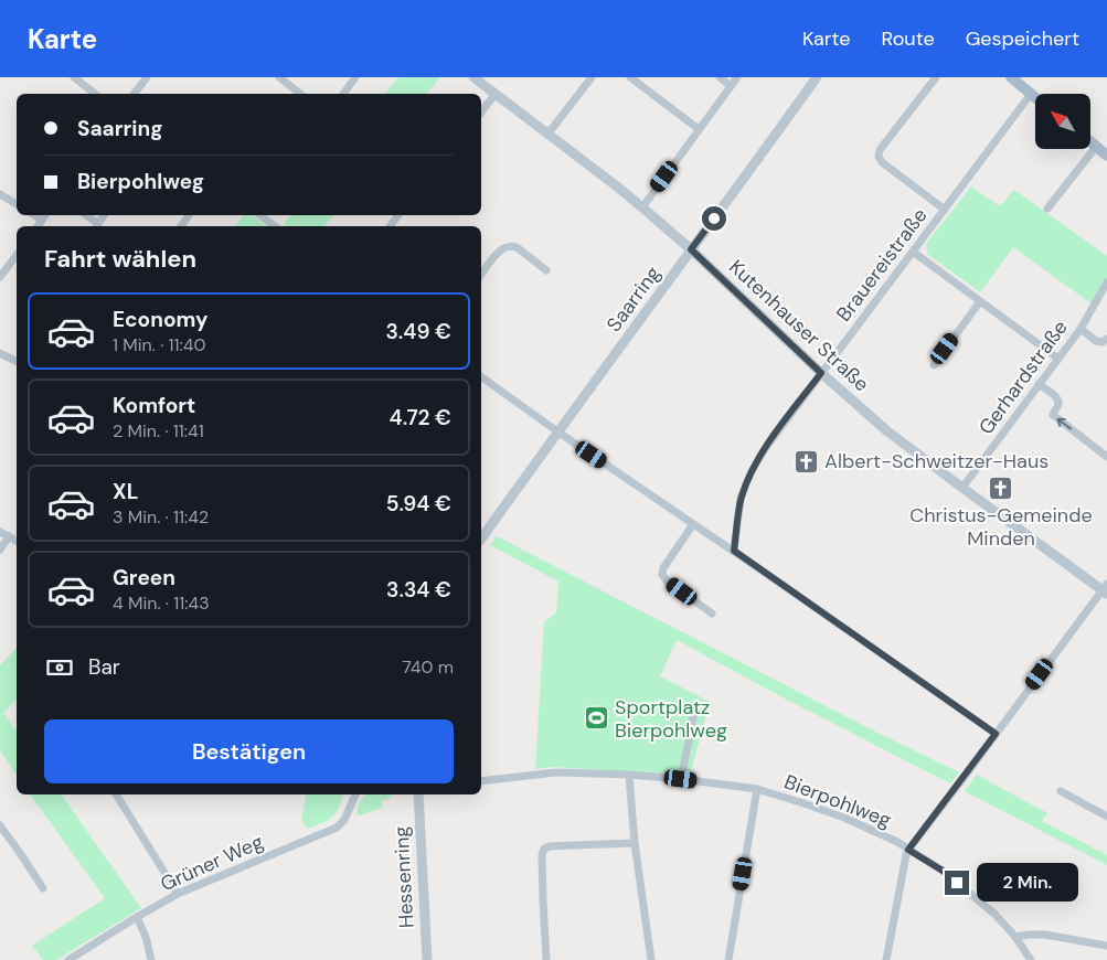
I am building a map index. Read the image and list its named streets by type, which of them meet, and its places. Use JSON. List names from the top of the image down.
{
  "streets": {
    "street": [
      "Brauereistraße",
      "Saarring",
      "Kutenhauser Straße",
      "Gerhardstraße",
      "Bierpohlweg",
      "Grüner Weg",
      "Hessenring"
    ]
  },
  "crossings": [
    ["Brauereistraße", "Kutenhauser Straße"],
    ["Saarring", "Kutenhauser Straße"],
    ["Kutenhauser Straße", "Gerhardstraße"]
  ],
  "places": {
    "church": ["Albert-Schweitzer-Haus", "Christus-Gemeinde Minden"],
    "sports": ["Sportplatz Bierpohlweg"]
  },
  "north": "top left",
  "page": {
    "header": "Karte",
    "nav": ["Karte", "Route", "Gespeichert"],
    "banner": ["Saarring", "Bierpohlweg"],
    "heading": "Fahrt wählen",
    "list": [
      {
        "name": "Economy",
        "note": "1 Min. · 11:40",
        "value": "3.49 €"
      },
      {
        "name": "Komfort",
        "note": "2 Min. · 11:41",
        "value": "4.72 €"
      },
      {
        "name": "XL",
        "note": "3 Min. · 11:42",
        "value": "5.94 €"
      },
      {
        "name": "Green",
        "note": "4 Min. · 11:43",
        "value": "3.34 €"
      }
    ],
    "pay": ["Bar", "740 m"],
    "buttons": "Bestätigen",
    "bubble": "2 Min."
  }
}
